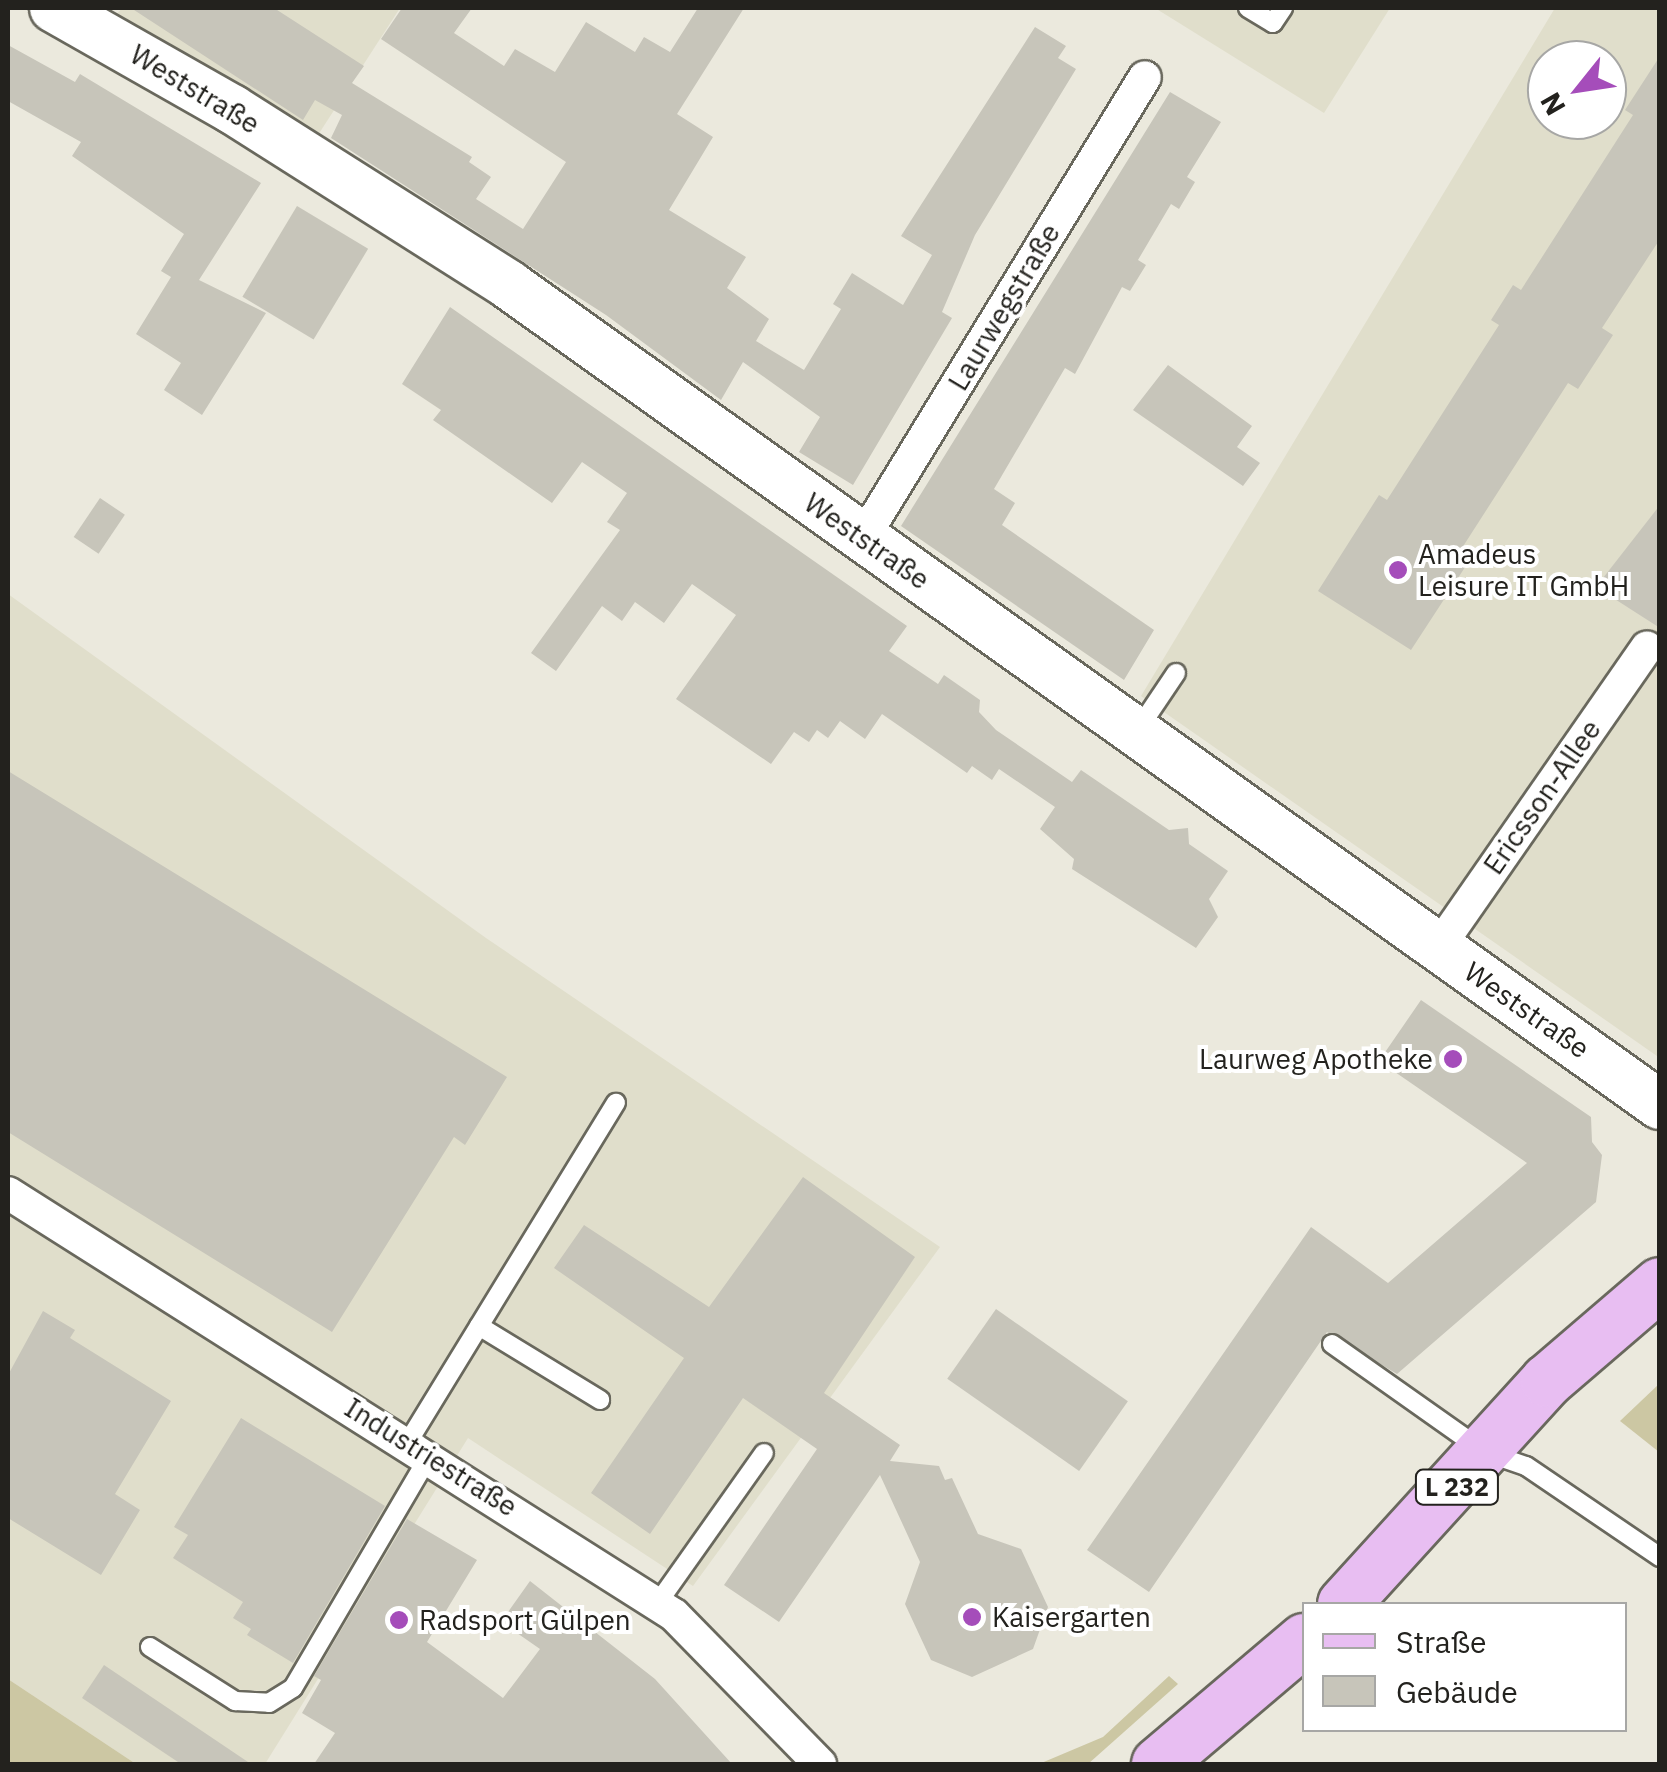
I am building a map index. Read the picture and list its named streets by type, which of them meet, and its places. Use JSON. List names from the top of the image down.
{
  "streets": {
    "main road": ["Weststraße", "L 232"],
    "street": ["Laurwegstraße", "Ericsson-Allee", "Industriestraße"]
  },
  "crossings": [
    ["Weststraße", "Laurwegstraße"],
    ["Weststraße", "Ericsson-Allee"]
  ],
  "places": [
    "Amadeus Leisure IT GmbH",
    "Laurweg Apotheke",
    "Kaisergarten",
    "Radsport Gülpen"
  ],
  "legend": ["Straße", "Gebäude"],
  "north": "bottom left"
}
